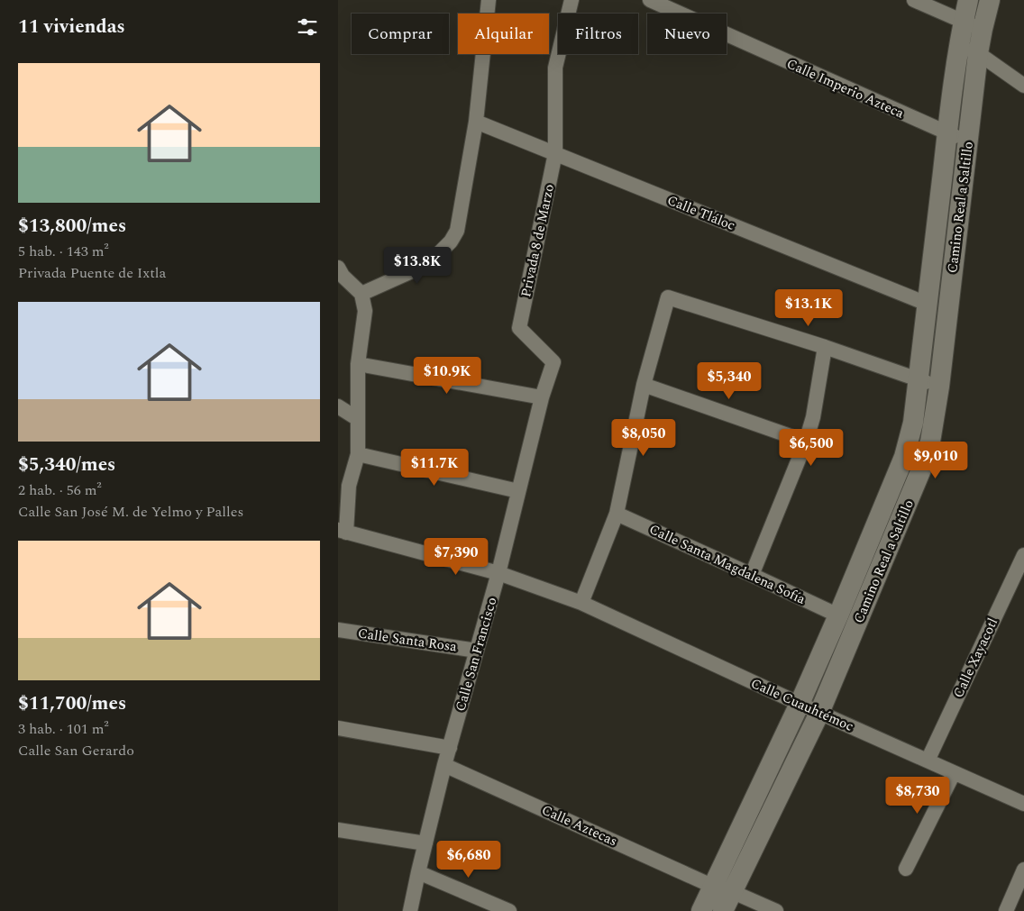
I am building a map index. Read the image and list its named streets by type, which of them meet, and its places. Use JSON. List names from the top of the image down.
{
  "streets": {
    "street": [
      "Calle Imperio Azteca",
      "Camino Real a Saltillo",
      "Calle Tláloc",
      "Privada 8 de Marzo",
      "Calle Santa Magdalena Sofía",
      "Calle Santa Rosa",
      "Calle San Francisco",
      "Calle Xayacotl",
      "Calle Cuauhtémoc",
      "Calle Aztecas"
    ]
  },
  "crossings": [
    ["Calle Imperio Azteca", "Camino Real a Saltillo"],
    ["Camino Real a Saltillo", "Calle Tláloc"],
    ["Camino Real a Saltillo", "Calle Santa Magdalena Sofía"],
    ["Camino Real a Saltillo", "Calle Cuauhtémoc"],
    ["Camino Real a Saltillo", "Calle Aztecas"],
    ["Calle Tláloc", "Privada 8 de Marzo"],
    ["Privada 8 de Marzo", "Calle San Francisco"],
    ["Calle Santa Rosa", "Calle San Francisco"],
    ["Calle San Francisco", "Calle Cuauhtémoc"],
    ["Calle San Francisco", "Calle Aztecas"],
    ["Calle Xayacotl", "Calle Cuauhtémoc"]
  ],
  "page": {
    "heading": "11 viviendas",
    "chip": [
      "Comprar",
      "Alquilar",
      "Filtros",
      "Nuevo"
    ],
    "list": [
      {
        "name": "$13,800/mes",
        "note": "5 hab. · 143 m² · Privada Puente de Ixtla"
      },
      {
        "name": "$5,340/mes",
        "note": "2 hab. · 56 m² · Calle San José M. de Yelmo y Palles"
      },
      {
        "name": "$11,700/mes",
        "note": "3 hab. · 101 m² · Calle San Gerardo"
      }
    ],
    "price": [
      "$13.8K",
      "$13.1K",
      "$10.9K",
      "$5,340",
      "$8,050",
      "$6,500",
      "$9,010",
      "$11.7K",
      "$7,390",
      "$8,730",
      "$6,680"
    ]
  }
}
